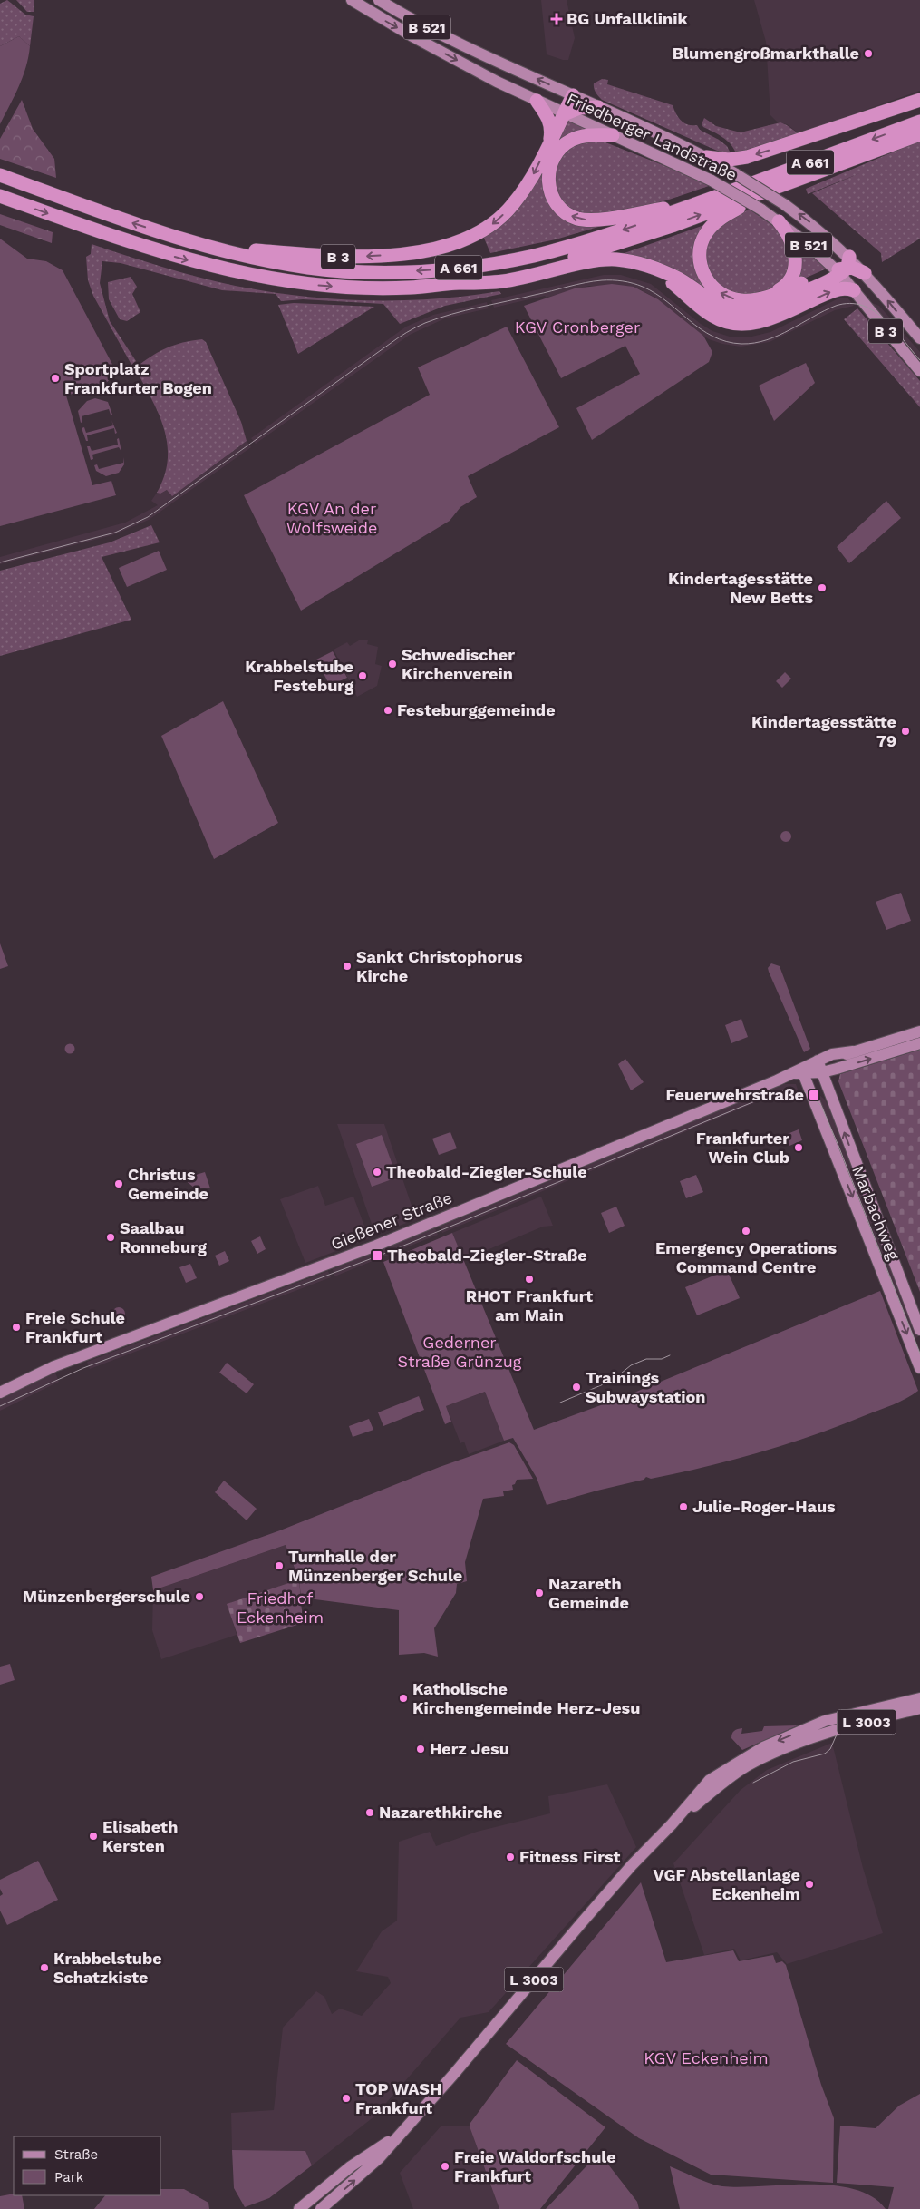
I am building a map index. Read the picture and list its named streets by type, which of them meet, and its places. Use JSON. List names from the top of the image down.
{
  "streets": {
    "highway": ["A 661", "B 3"],
    "main road": [
      "B 521",
      "Friedberger Landstraße",
      "Marbachweg",
      "Gießener Straße",
      "L 3003"
    ]
  },
  "crossings": [
    ["A 661", "B 3"],
    ["Marbachweg", "Gießener Straße"]
  ],
  "parks": [
    "KGV Cronberger",
    "KGV An der Wolfsweide",
    "Gederner Straße Grünzug",
    "Friedhof Eckenheim",
    "KGV Eckenheim"
  ],
  "places": {
    "health": ["BG Unfallklinik"],
    "other": [
      "Blumengroßmarkthalle",
      "Sportplatz Frankfurter Bogen",
      "Kindertagesstätte New Betts",
      "Schwedischer Kirchenverein",
      "Krabbelstube Festeburg",
      "Festeburggemeinde",
      "Kindertagesstätte 79",
      "Sankt Christophorus Kirche",
      "Frankfurter Wein Club",
      "Theobald-Ziegler-Schule",
      "Christus Gemeinde",
      "Emergency Operations Command Centre",
      "Saalbau Ronneburg",
      "RHOT Frankfurt am Main",
      "Freie Schule Frankfurt",
      "Trainings Subwaystation",
      "Julie-Roger-Haus",
      "Turnhalle der Münzenberger Schule",
      "Nazareth Gemeinde",
      "Münzenbergerschule",
      "Katholische Kirchengemeinde Herz-Jesu",
      "Herz Jesu",
      "Nazarethkirche",
      "Elisabeth Kersten",
      "Fitness First",
      "VGF Abstellanlage Eckenheim",
      "Krabbelstube Schatzkiste",
      "TOP WASH Frankfurt",
      "Freie Waldorfschule Frankfurt"
    ],
    "transit": ["Feuerwehrstraße", "Theobald-Ziegler-Straße"]
  },
  "legend": ["Straße", "Park"]
}
